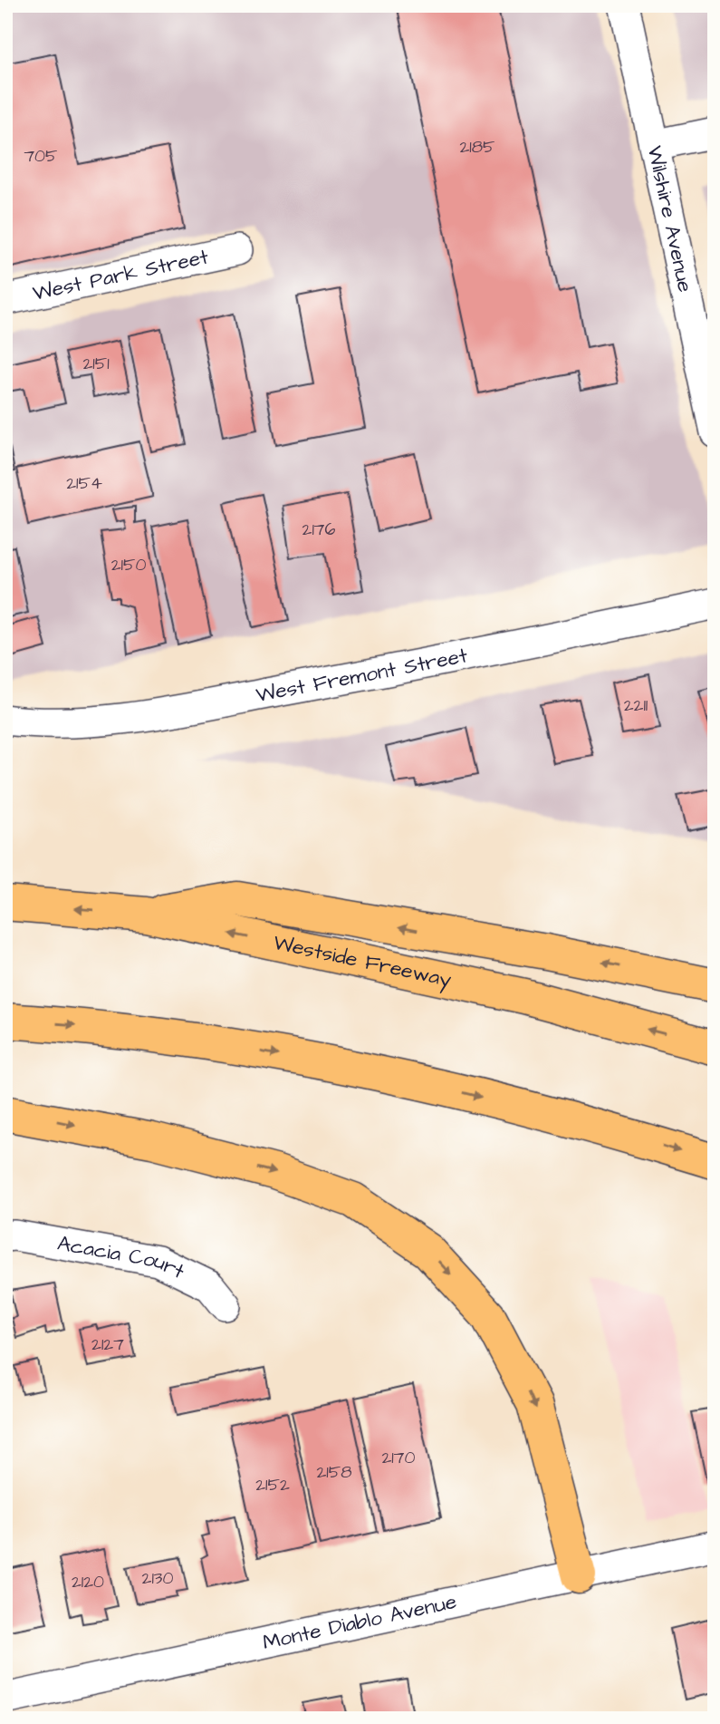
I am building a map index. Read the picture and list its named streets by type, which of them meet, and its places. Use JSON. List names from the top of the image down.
{
  "streets": {
    "highway": ["Westside Freeway"],
    "street": [
      "Wilshire Avenue",
      "West Park Street",
      "West Fremont Street",
      "Acacia Court",
      "Monte Diablo Avenue"
    ]
  },
  "house_numbers": [
    "2185",
    "705",
    "2151",
    "2154",
    "2176",
    "2150",
    "2211",
    "2127",
    "2170",
    "2158",
    "2152",
    "2130",
    "2120"
  ]
}
